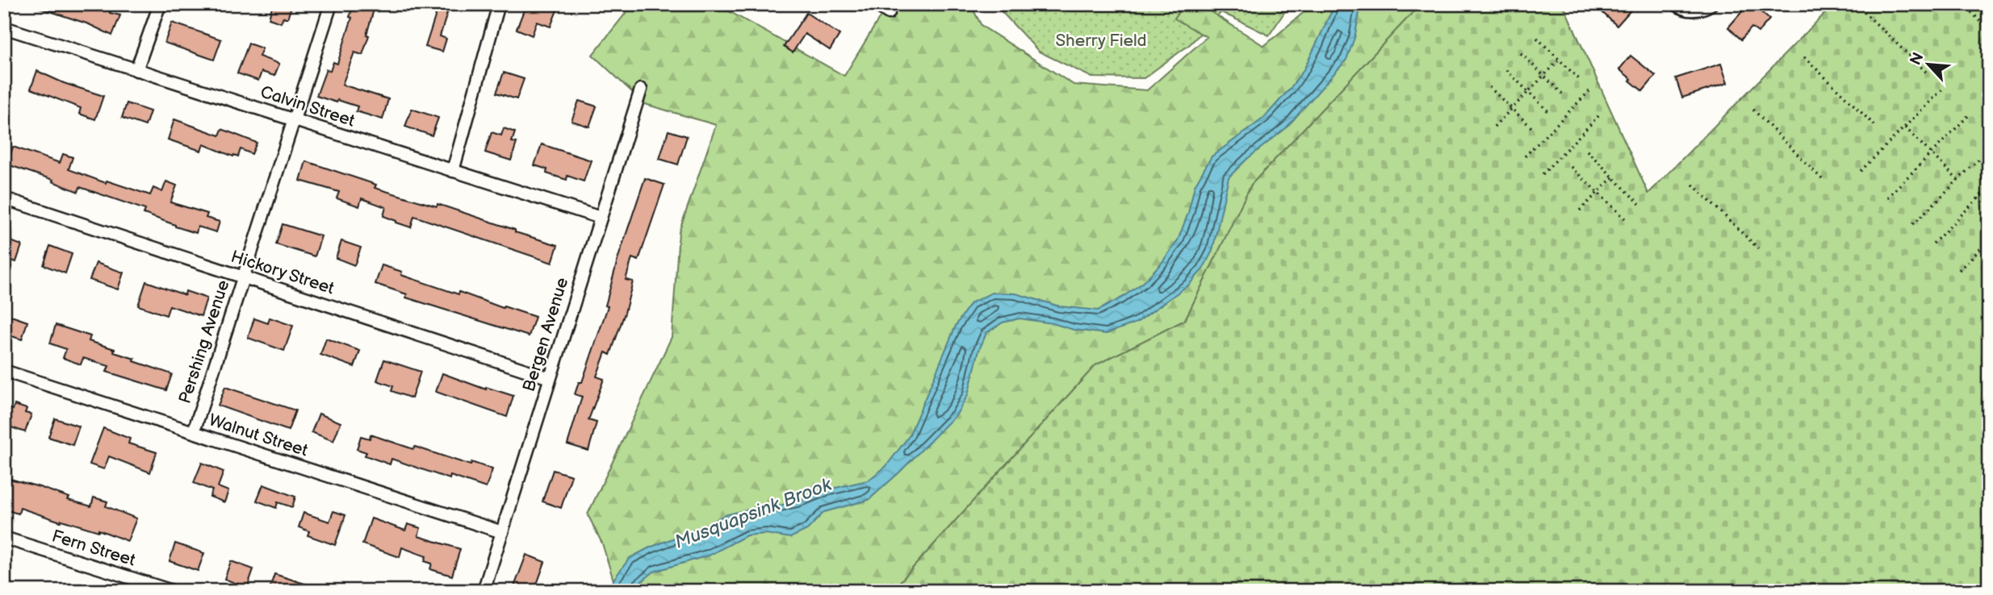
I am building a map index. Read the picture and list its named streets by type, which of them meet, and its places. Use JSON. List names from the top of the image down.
{
  "streets": {
    "street": [
      "Calvin Street",
      "Hickory Street",
      "Bergen Avenue",
      "Pershing Avenue",
      "Walnut Street",
      "Fern Street"
    ]
  },
  "crossings": [
    ["Calvin Street", "Bergen Avenue"],
    ["Calvin Street", "Pershing Avenue"],
    ["Hickory Street", "Bergen Avenue"],
    ["Hickory Street", "Pershing Avenue"],
    ["Bergen Avenue", "Walnut Street"],
    ["Pershing Avenue", "Walnut Street"]
  ],
  "water": ["Musquapsink Brook"],
  "parks": ["Sherry Field"],
  "north": "top left"
}
